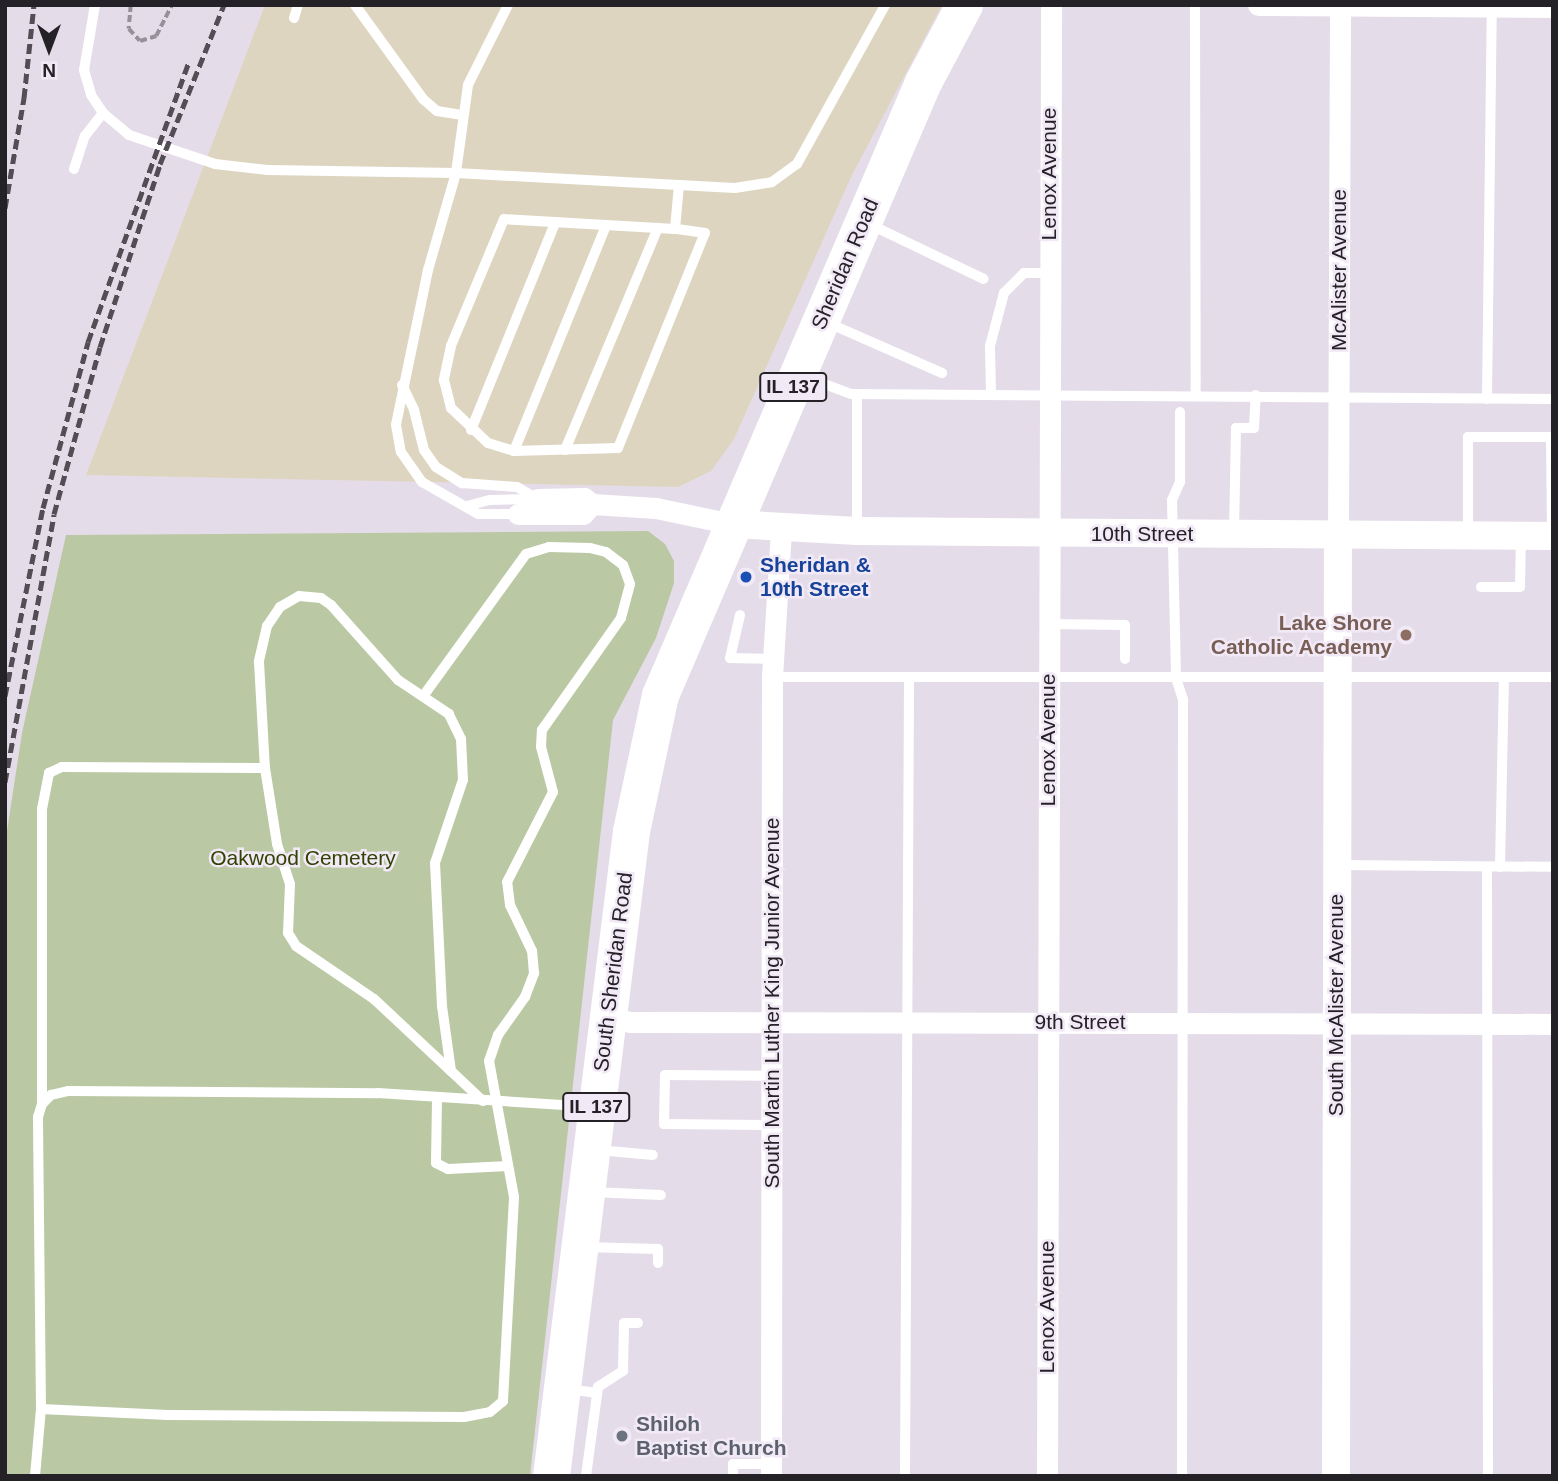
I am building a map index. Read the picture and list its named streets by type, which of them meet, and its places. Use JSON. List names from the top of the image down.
{
  "streets": {
    "highway": ["Sheridan Road", "IL 137", "South Sheridan Road"],
    "street": [
      "Lenox Avenue",
      "McAlister Avenue",
      "10th Street",
      "South Martin Luther King Junior Avenue",
      "South McAlister Avenue",
      "9th Street"
    ]
  },
  "crossings": [
    ["Lenox Avenue", "10th Street"],
    ["Lenox Avenue", "9th Street"],
    ["Sheridan Road", "10th Street"],
    ["Sheridan Road", "South Sheridan Road"],
    ["McAlister Avenue", "10th Street"],
    ["McAlister Avenue", "South McAlister Avenue"],
    ["10th Street", "South Sheridan Road"],
    ["10th Street", "South Martin Luther King Junior Avenue"],
    ["10th Street", "South McAlister Avenue"],
    ["South Sheridan Road", "9th Street"],
    ["South Martin Luther King Junior Avenue", "9th Street"],
    ["South McAlister Avenue", "9th Street"]
  ],
  "parks": ["Oakwood Cemetery"],
  "places": ["Sheridan & 10th Street", "Lake Shore Catholic Academy", "Shiloh Baptist Church"],
  "north": "bottom"
}
